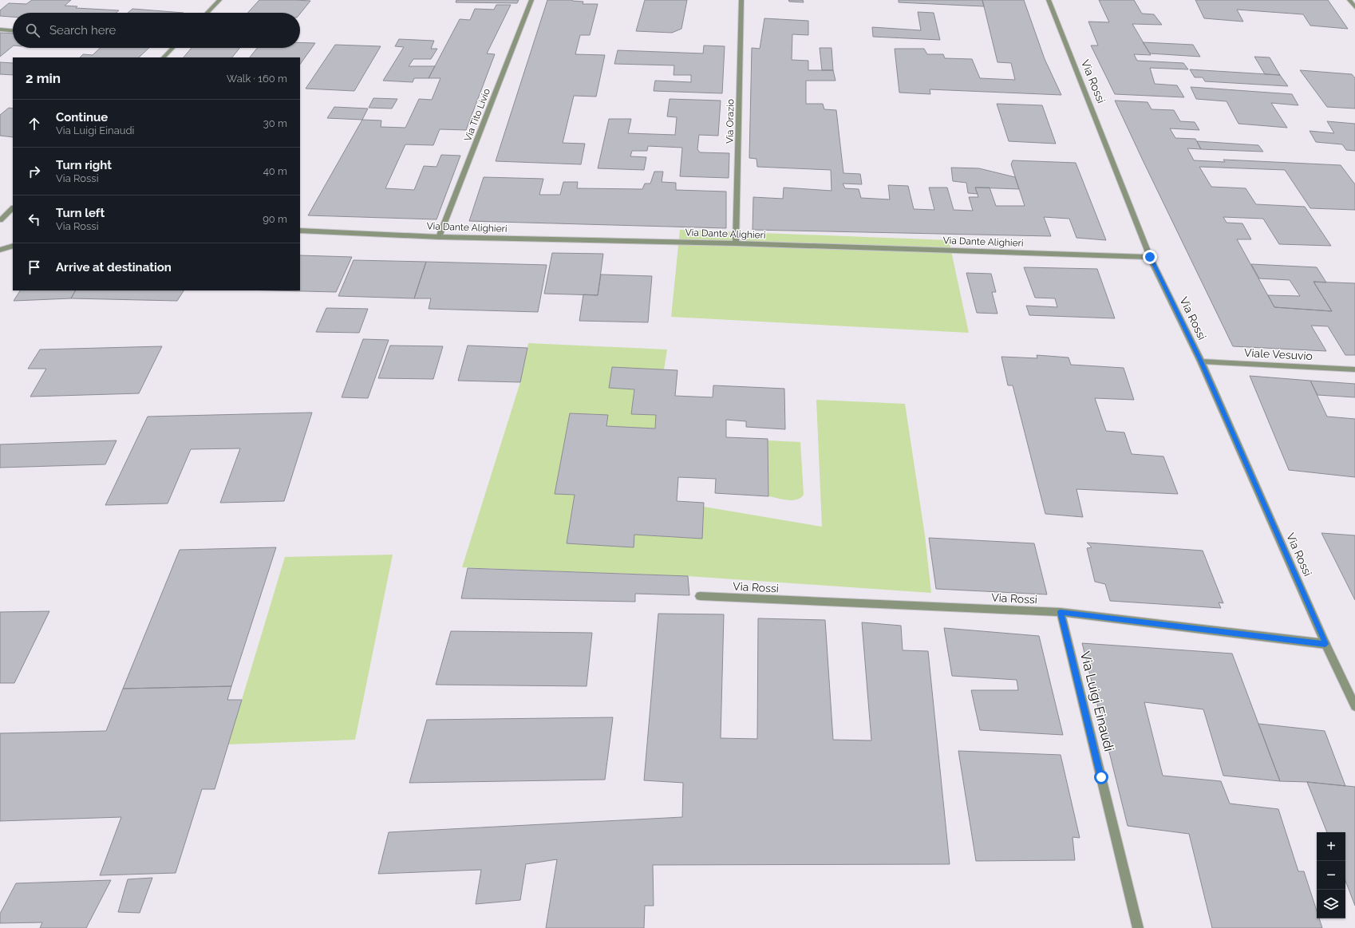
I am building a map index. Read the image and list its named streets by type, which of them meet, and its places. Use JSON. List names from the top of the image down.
{
  "streets": {
    "street": [
      "Via Rossi",
      "Via Tito Livio",
      "Via Orazio",
      "Via Dante Alighieri",
      "Viale Vesuvio",
      "Via Luigi Einaudi"
    ]
  },
  "crossings": [
    ["Via Rossi", "Via Dante Alighieri"],
    ["Via Rossi", "Viale Vesuvio"],
    ["Via Rossi", "Via Luigi Einaudi"],
    ["Via Tito Livio", "Via Dante Alighieri"],
    ["Via Orazio", "Via Dante Alighieri"]
  ],
  "page": {
    "search": "Search here",
    "heading": ["2 min", "Walk · 160 m"],
    "list": [
      ["Continue", "Via Luigi Einaudi", "30 m"],
      ["Turn right", "Via Rossi", "40 m"],
      ["Turn left", "Via Rossi", "90 m"],
      "Arrive at destination"
    ],
    "map_buttons": ["+", "−"]
  }
}
